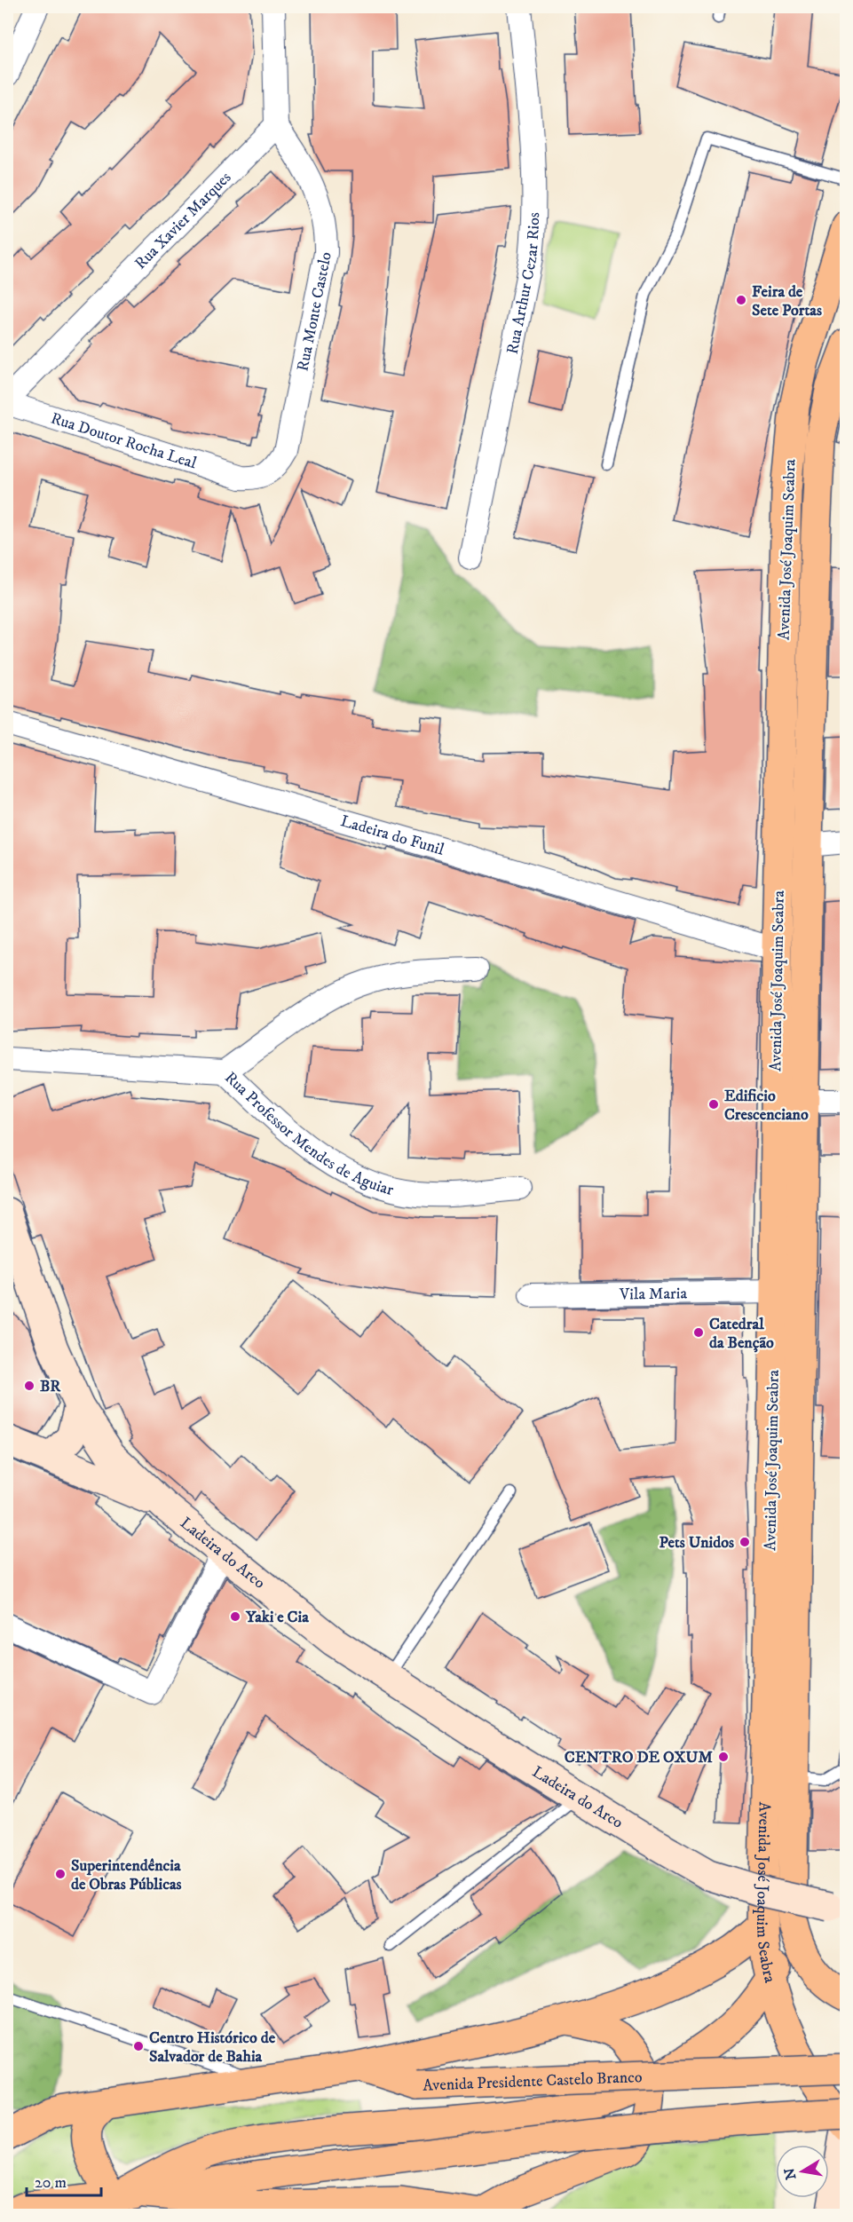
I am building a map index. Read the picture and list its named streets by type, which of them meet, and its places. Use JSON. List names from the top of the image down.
{
  "streets": {
    "main road": ["Avenida José Joaquim Seabra", "Ladeira do Arco", "Avenida Presidente Castelo Branco"],
    "street": [
      "Rua Xavier Marques",
      "Rua Arthur Cezar Rios",
      "Rua Monte Castelo",
      "Rua Doutor Rocha Leal",
      "Ladeira do Funil",
      "Rua Professor Mendes de Aguiar",
      "Vila Maria"
    ]
  },
  "crossings": [
    ["Rua Xavier Marques", "Rua Monte Castelo"],
    ["Rua Monte Castelo", "Rua Doutor Rocha Leal"],
    ["Avenida José Joaquim Seabra", "Ladeira do Funil"],
    ["Avenida José Joaquim Seabra", "Vila Maria"]
  ],
  "places": [
    "Feira de Sete Portas",
    "Edificio Crescenciano",
    "Catedral da Benção",
    "BR",
    "Pets Unidos",
    "Yaki e Cia",
    "CENTRO DE OXUM",
    "Superintendência de Obras Públicas",
    "Centro Histórico de Salvador de Bahia"
  ],
  "scale_bar": "20 m",
  "north": "left"
}
